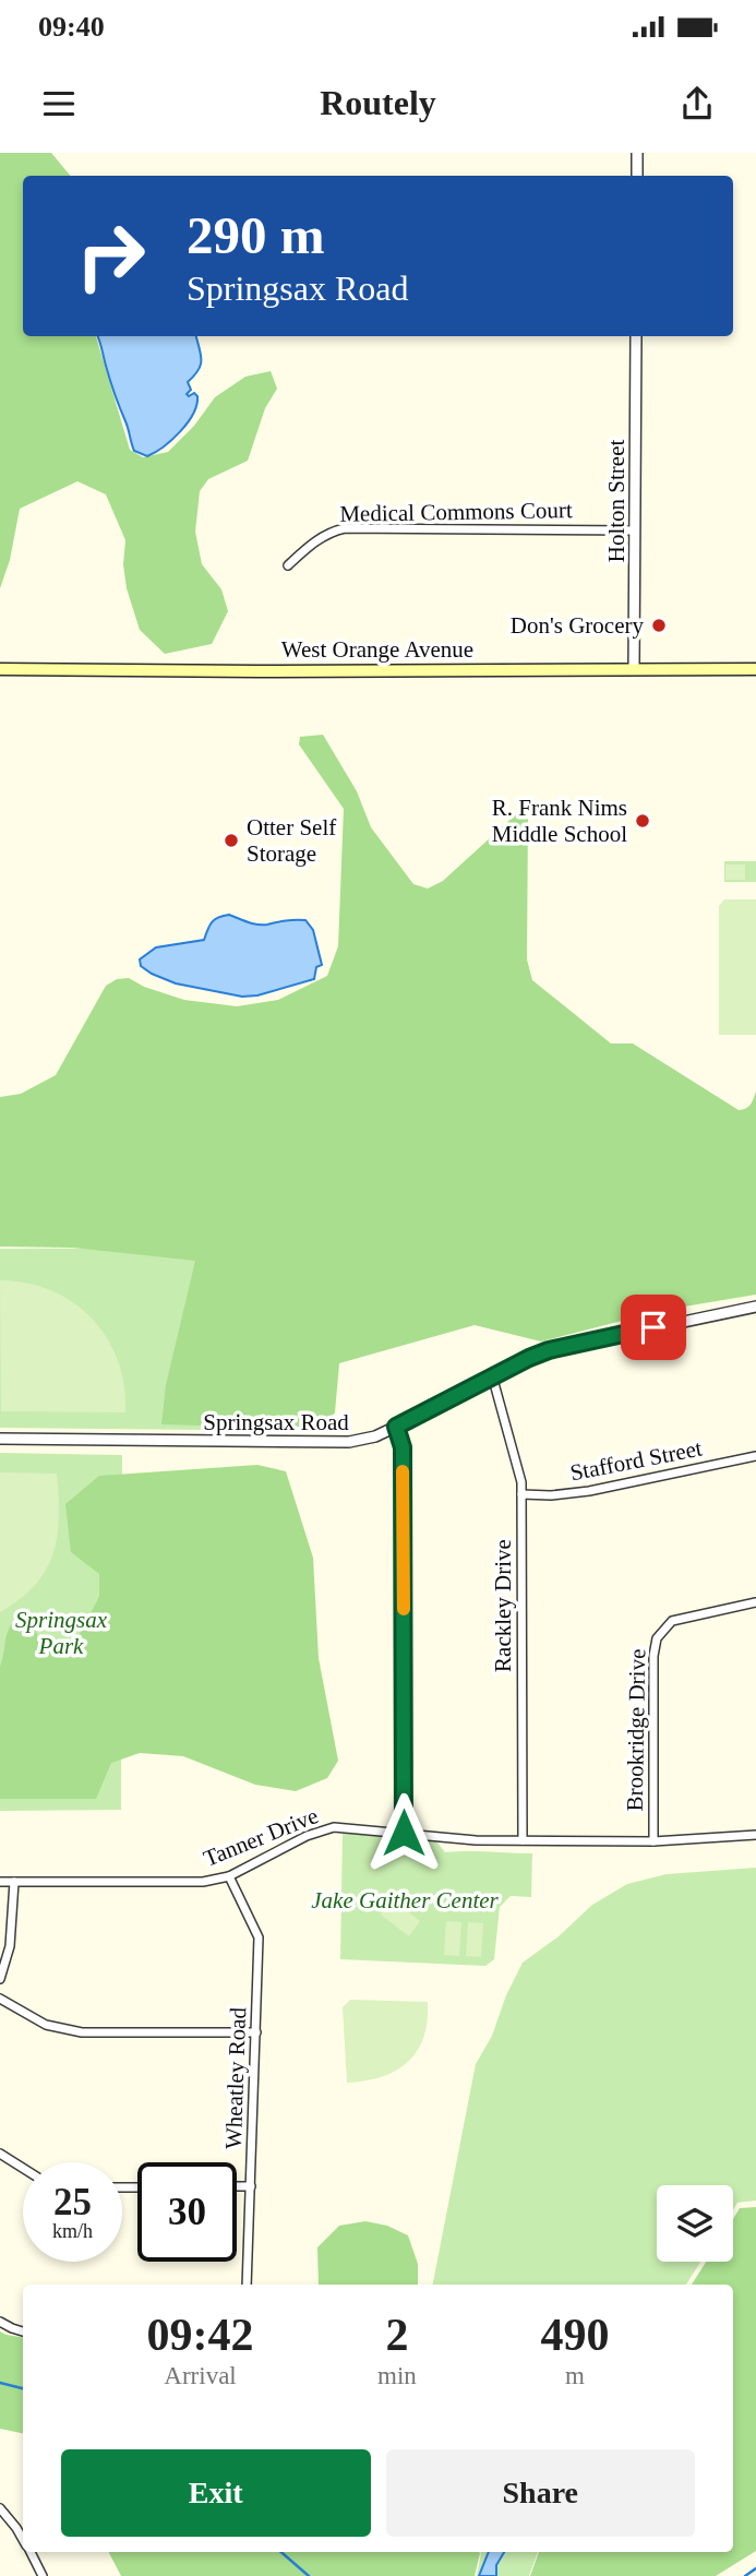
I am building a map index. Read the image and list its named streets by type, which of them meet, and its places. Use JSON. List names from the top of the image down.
{
  "streets": {
    "main road": ["West Orange Avenue"],
    "street": [
      "Holton Street",
      "Medical Commons Court",
      "Springsax Road",
      "Stafford Street",
      "Rackley Drive",
      "Brookridge Drive",
      "Tanner Drive",
      "Wheatley Road"
    ]
  },
  "crossings": [
    ["Holton Street", "Medical Commons Court"],
    ["Holton Street", "West Orange Avenue"],
    ["Springsax Road", "Rackley Drive"],
    ["Stafford Street", "Rackley Drive"],
    ["Rackley Drive", "Tanner Drive"],
    ["Brookridge Drive", "Tanner Drive"],
    ["Tanner Drive", "Wheatley Road"]
  ],
  "parks": ["Springsax Park", "Jake Gaither Center"],
  "places": ["Don's Grocery", "R. Frank Nims Middle School", "Otter Self Storage"],
  "page": {
    "status": "09:40",
    "header": "Routely",
    "turn": ["290 m", "Springsax Road"],
    "speed": "25 km/h",
    "limit": "30",
    "eta": [
      "09:42",
      "Arrival",
      "2",
      "min",
      "490",
      "m"
    ],
    "buttons": ["Exit", "Share"]
  }
}
